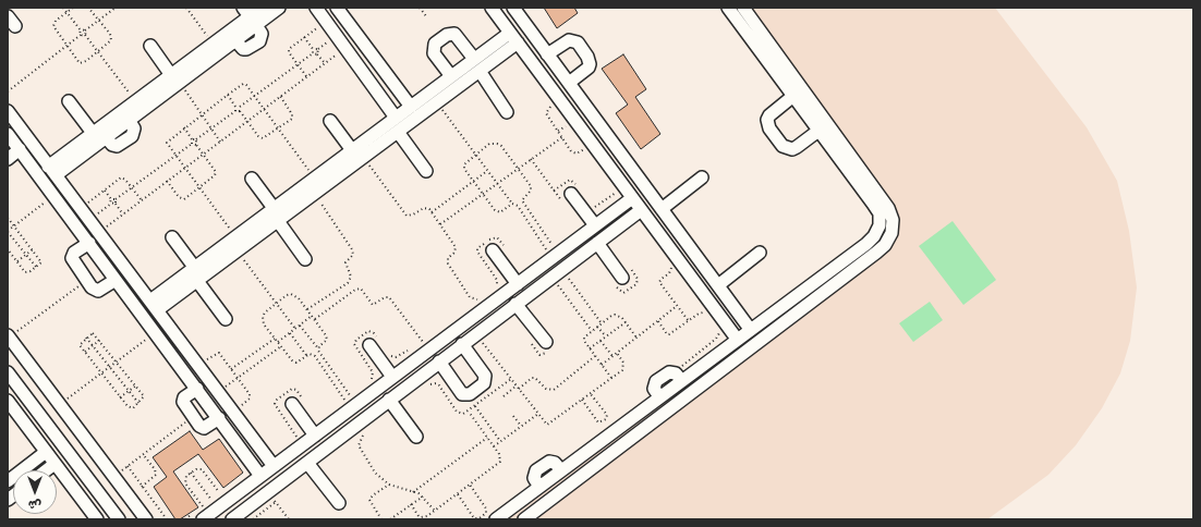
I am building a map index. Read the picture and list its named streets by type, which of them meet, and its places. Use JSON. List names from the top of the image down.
{
  "north": "bottom"
}
